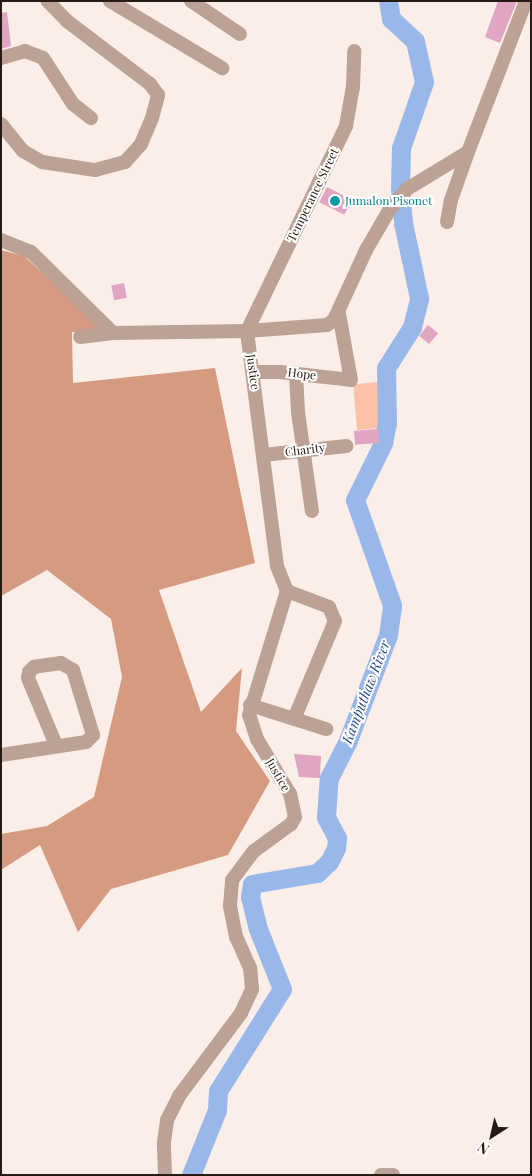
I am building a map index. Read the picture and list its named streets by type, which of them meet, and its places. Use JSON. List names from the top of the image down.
{
  "streets": {
    "street": [
      "Temperance Street",
      "Justice",
      "Hope",
      "Charity"
    ]
  },
  "crossings": [
    ["Temperance Street", "Justice"],
    ["Justice", "Hope"],
    ["Justice", "Charity"]
  ],
  "water": ["Kamputhaw River"],
  "places": ["Jumalon Pisonet"],
  "north": "bottom left"
}
